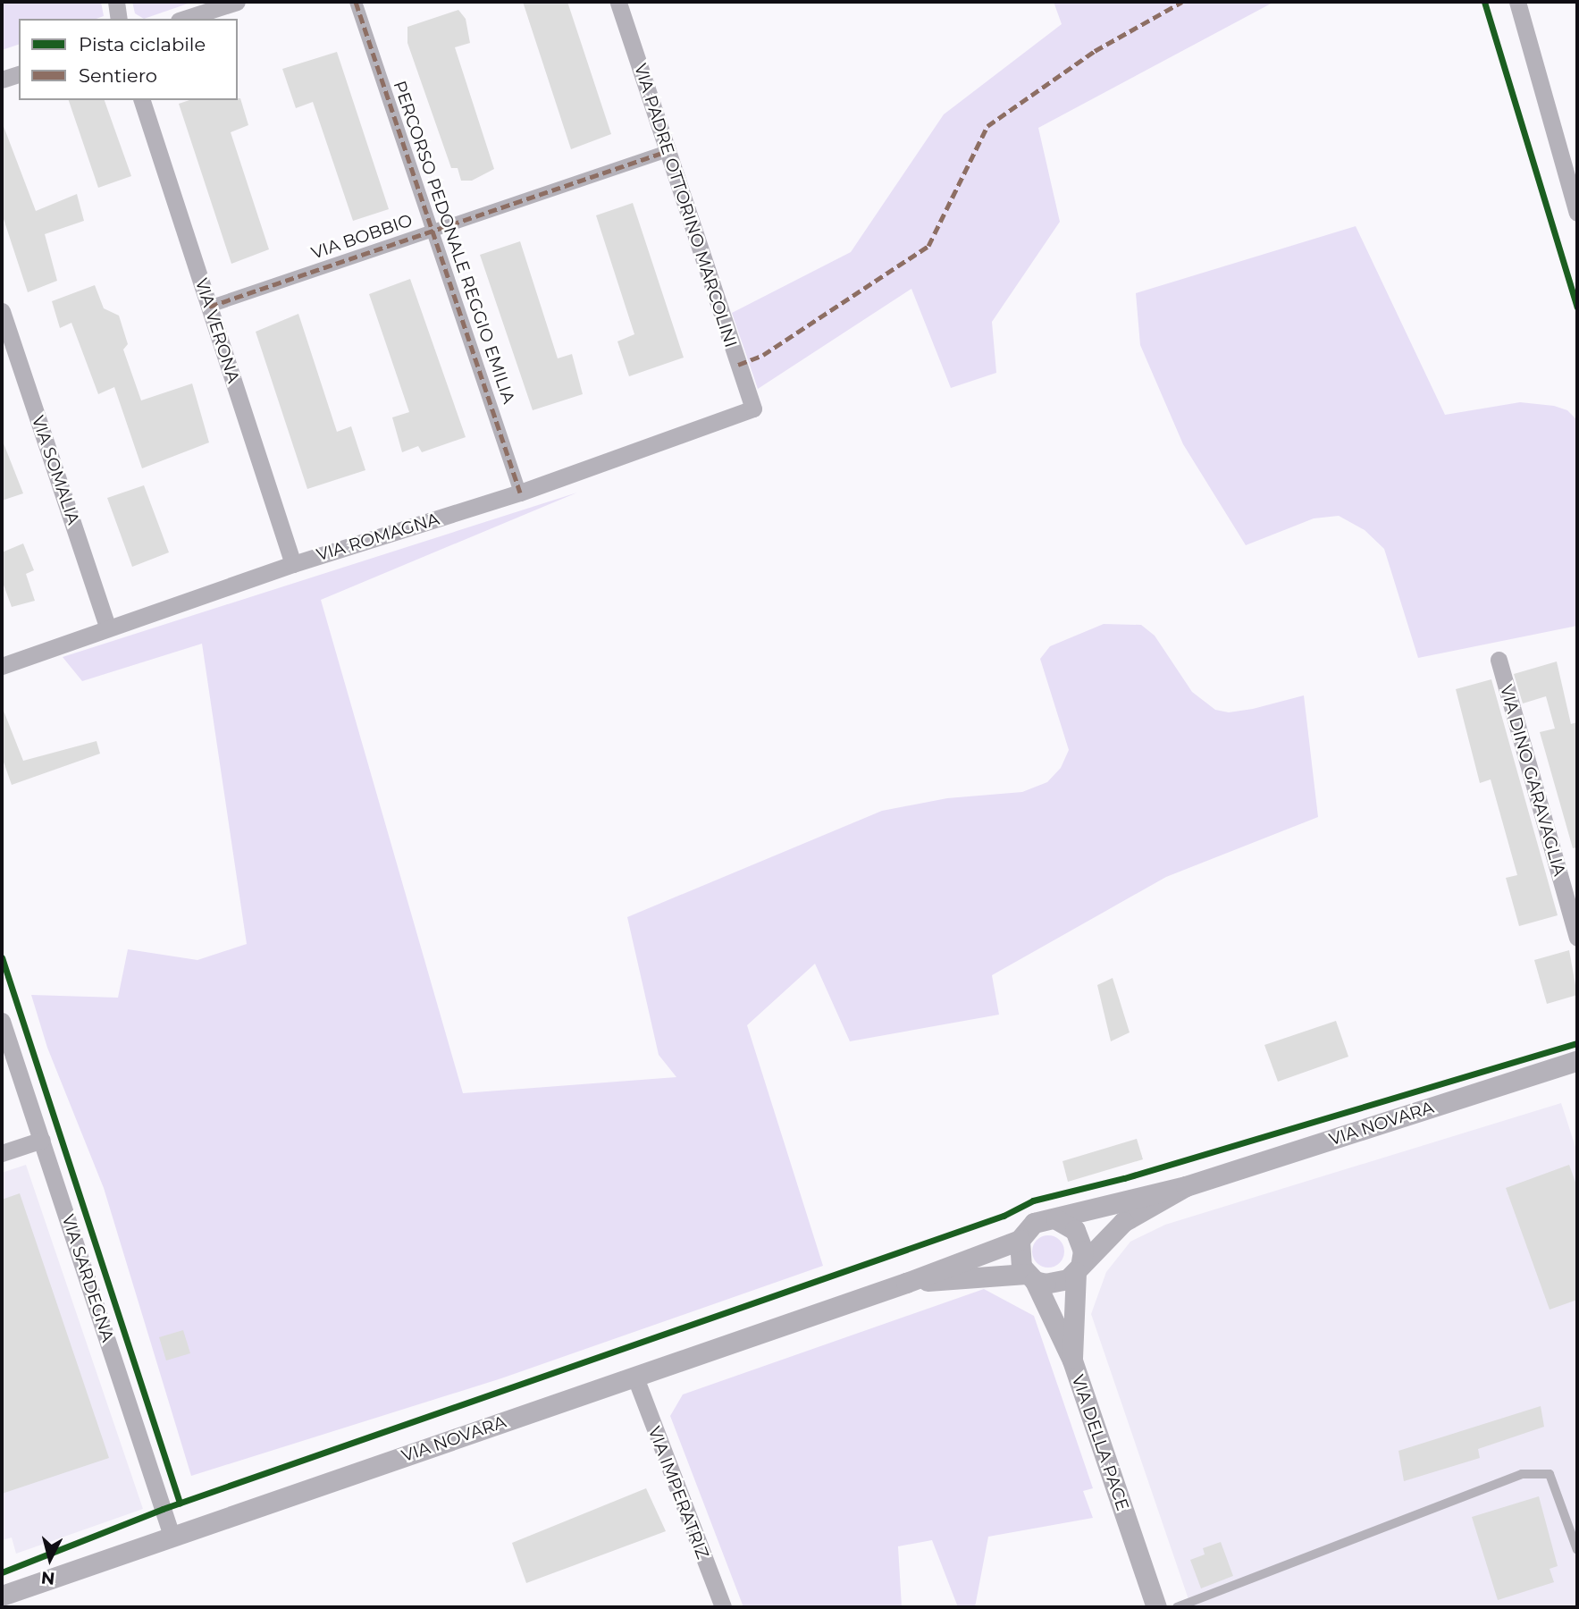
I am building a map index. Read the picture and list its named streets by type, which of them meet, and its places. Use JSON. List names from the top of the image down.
{
  "streets": {
    "street": [
      "VIA PADRE OTTORINO MARCOLINI",
      "VIA BOBBIO",
      "PERCORSO PEDONALE REGGIO EMILIA",
      "VIA VERONA",
      "VIA SOMALIA",
      "VIA ROMAGNA",
      "VIA DINO GARAVAGLIA",
      "VIA NOVARA",
      "VIA SARDEGNA",
      "VIA DELLA PACE",
      "VIA IMPERATRIZ"
    ]
  },
  "crossings": [
    ["VIA PADRE OTTORINO MARCOLINI", "VIA BOBBIO"],
    ["VIA PADRE OTTORINO MARCOLINI", "VIA ROMAGNA"],
    ["VIA BOBBIO", "PERCORSO PEDONALE REGGIO EMILIA"],
    ["VIA BOBBIO", "VIA VERONA"],
    ["PERCORSO PEDONALE REGGIO EMILIA", "VIA ROMAGNA"],
    ["VIA VERONA", "VIA ROMAGNA"],
    ["VIA SOMALIA", "VIA ROMAGNA"],
    ["VIA NOVARA", "VIA SARDEGNA"],
    ["VIA NOVARA", "VIA DELLA PACE"],
    ["VIA NOVARA", "VIA IMPERATRIZ"]
  ],
  "legend": ["Pista ciclabile", "Sentiero"],
  "north": "bottom"
}
